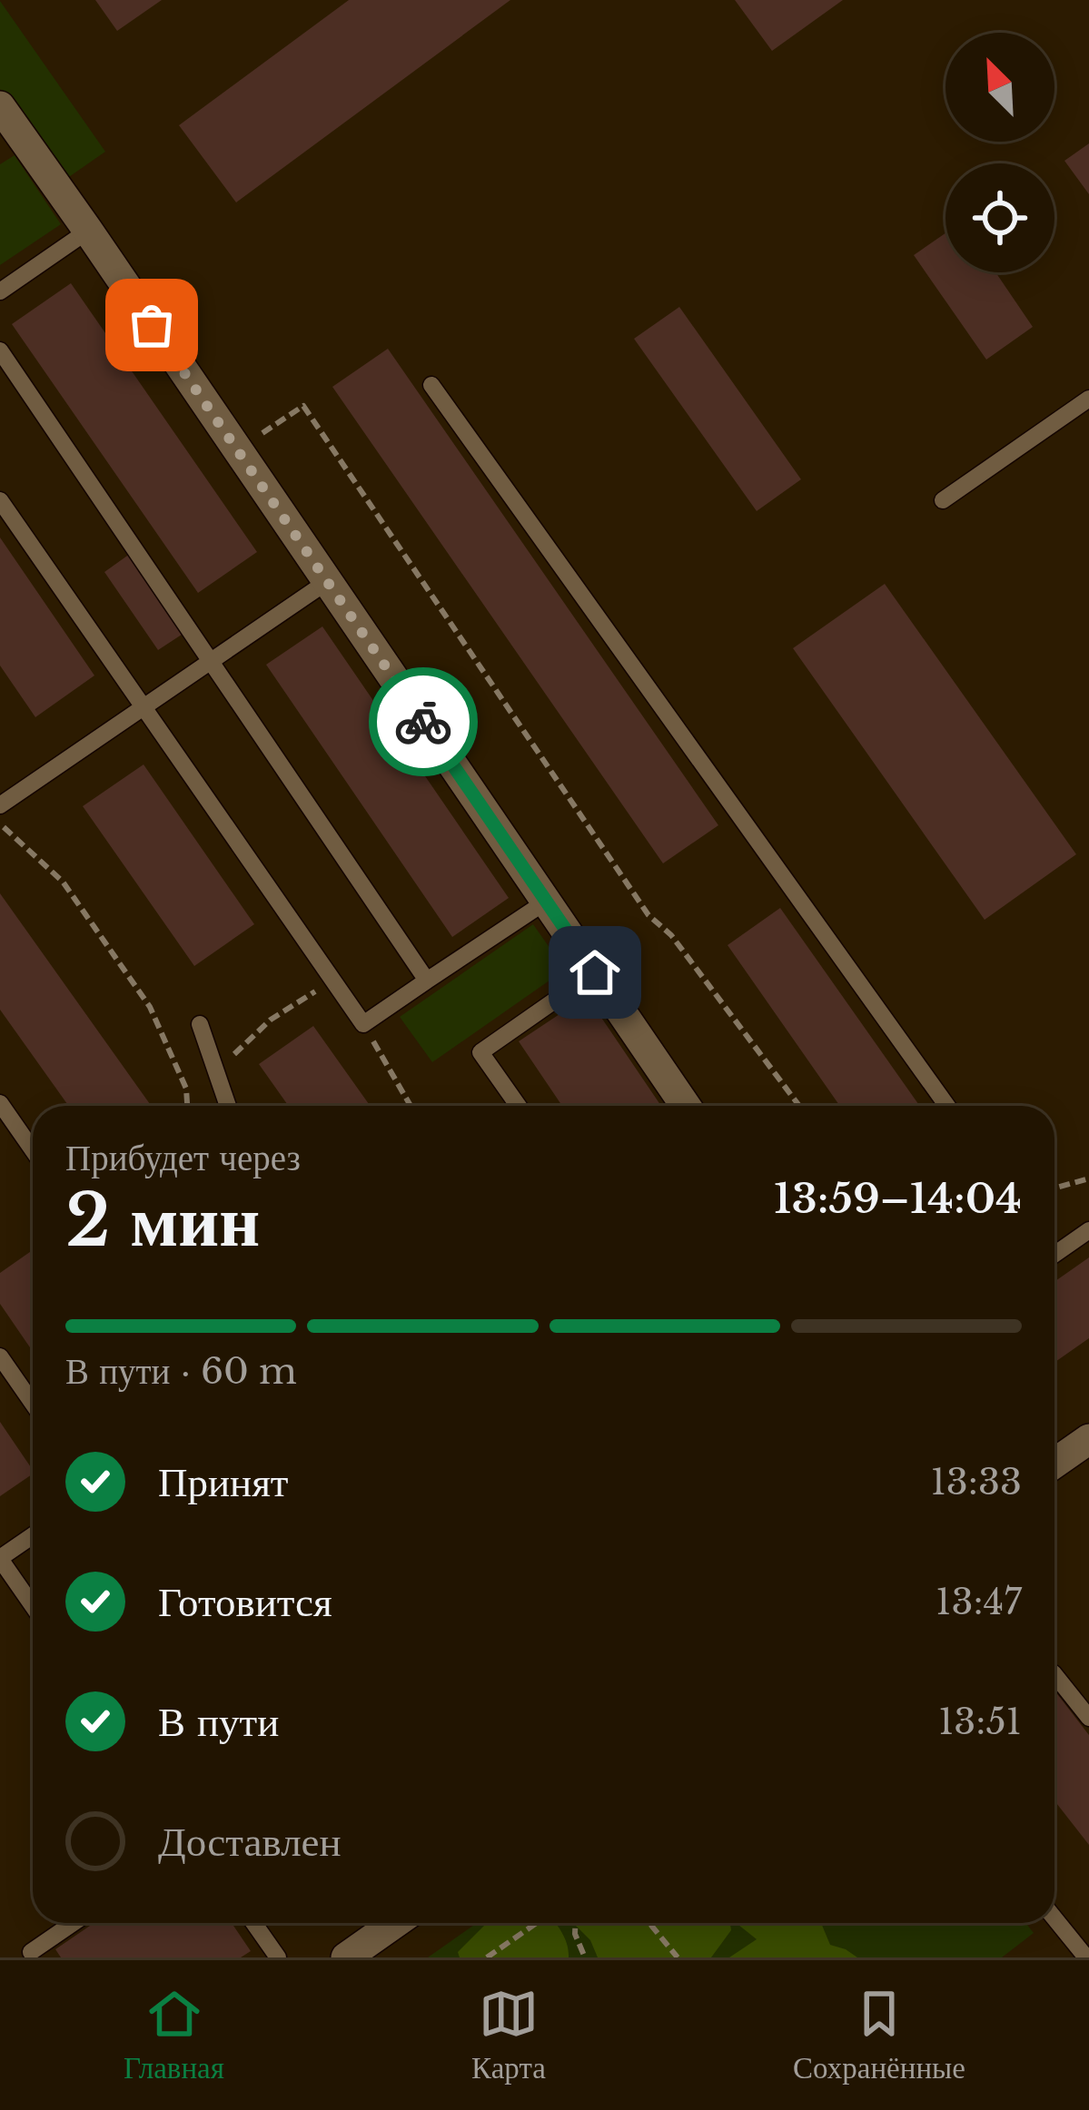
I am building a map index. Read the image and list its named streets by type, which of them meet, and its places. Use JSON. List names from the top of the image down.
{
  "north": "top left",
  "page": {
    "heading": ["2 мин", "Прибудет через", "13:59–14:04"],
    "bar": "В пути · 60 m",
    "list": [
      ["Принят", "13:33"],
      ["Готовится", "13:47"],
      ["В пути", "13:51"],
      "Доставлен"
    ],
    "tabs": ["Главная", "Карта", "Сохранённые"]
  }
}
